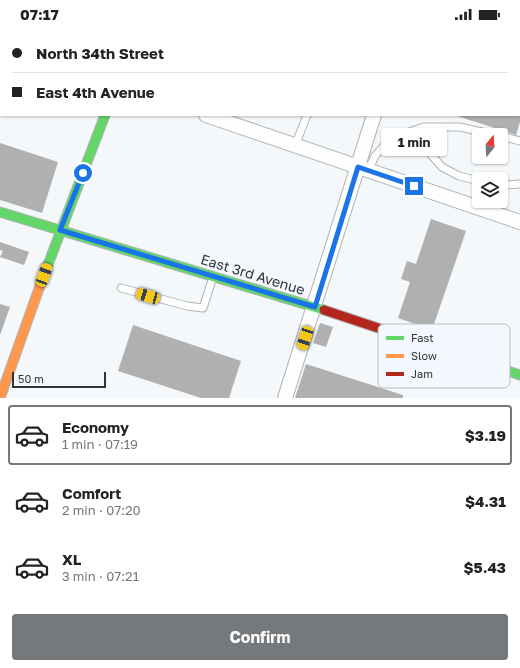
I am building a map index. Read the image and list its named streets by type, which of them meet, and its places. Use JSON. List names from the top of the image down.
{
  "streets": {
    "street": ["East 3rd Avenue"]
  },
  "legend": ["Fast", "Slow", "Jam"],
  "scale_bar": "50 m",
  "north": "top",
  "page": {
    "status": "07:17",
    "banner": ["North 34th Street", "East 4th Avenue"],
    "bubble": "1 min",
    "scale": "50 m",
    "list": [
      {
        "name": "Economy",
        "note": "1 min · 07:19",
        "value": "$3.19"
      },
      {
        "name": "Comfort",
        "note": "2 min · 07:20",
        "value": "$4.31"
      },
      {
        "name": "XL",
        "note": "3 min · 07:21",
        "value": "$5.43"
      }
    ],
    "buttons": "Confirm"
  }
}
